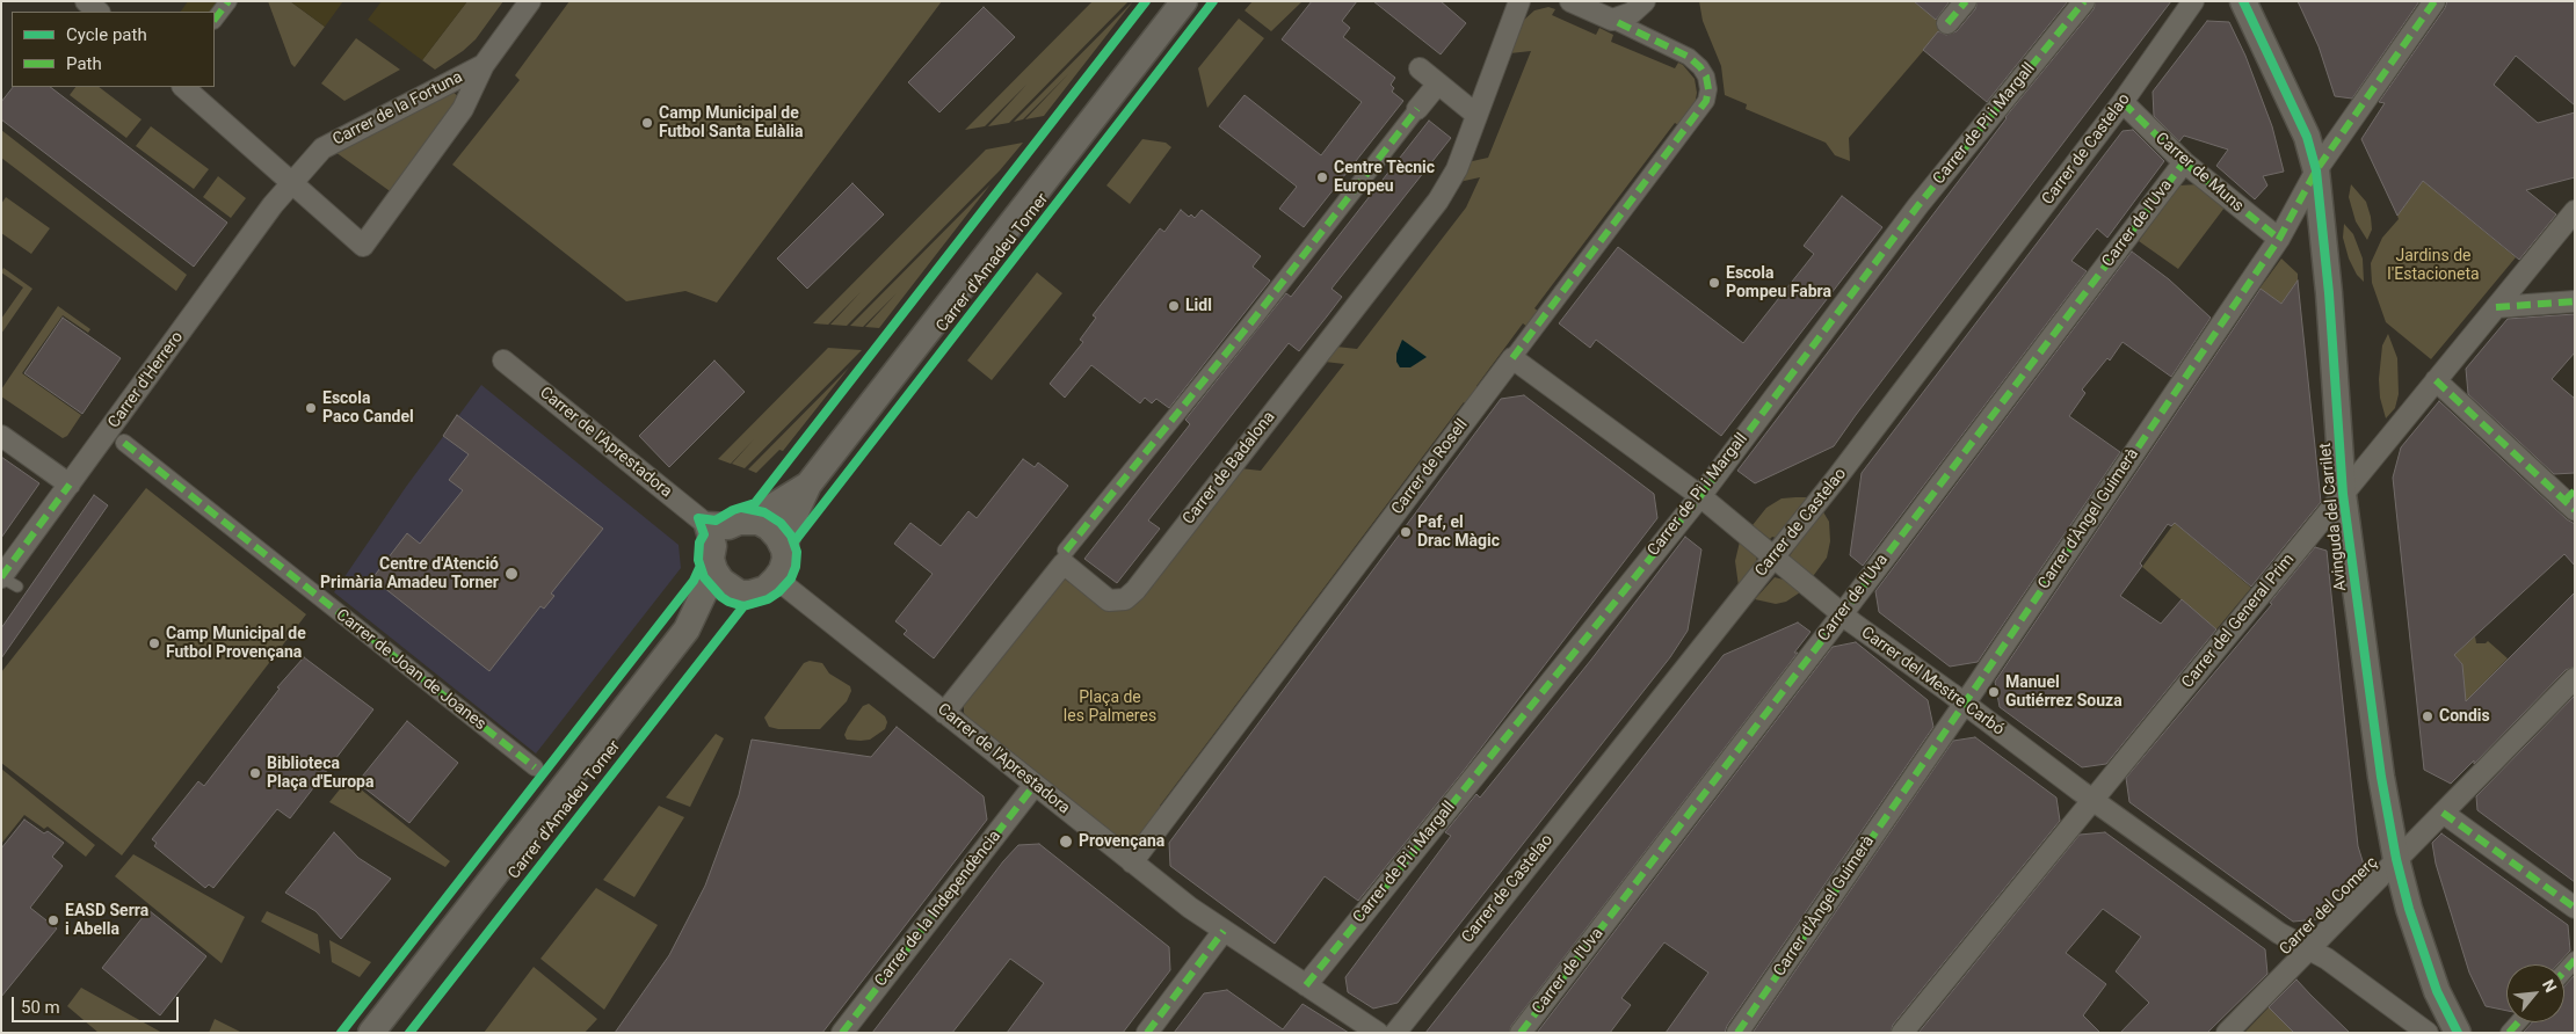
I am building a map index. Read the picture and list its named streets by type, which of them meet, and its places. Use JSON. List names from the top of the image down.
{
  "streets": {
    "street": [
      "Carrer de la Fortuna",
      "Carrer de Pi i Margall",
      "Carrer de Castelao",
      "Carrer de Muns",
      "Carrer de l'Uva",
      "Carrer d'Amadeu Torner",
      "Carrer d'Herrero",
      "Carrer de l'Aprestadora",
      "Carrer de Rosell",
      "Carrer de Badalona",
      "Avinguda del Carrilet",
      "Carrer d'Àngel Guimerà",
      "Carrer del General Prim",
      "Carrer de Joan de Joanes",
      "Carrer del Mestre Carbó",
      "Carrer del Comerç",
      "Carrer de la Independència"
    ]
  },
  "crossings": [
    ["Carrer de la Fortuna", "Carrer d'Herrero"],
    ["Carrer de Pi i Margall", "Carrer de l'Aprestadora"],
    ["Carrer de Pi i Margall", "Carrer del Mestre Carbó"],
    ["Carrer de Castelao", "Carrer de Muns"],
    ["Carrer de Castelao", "Carrer del Mestre Carbó"],
    ["Carrer de Muns", "Carrer de l'Uva"],
    ["Carrer de Muns", "Carrer d'Àngel Guimerà"],
    ["Carrer de l'Uva", "Carrer del Mestre Carbó"],
    ["Carrer d'Amadeu Torner", "Carrer de l'Aprestadora"],
    ["Carrer de l'Aprestadora", "Carrer de Rosell"],
    ["Carrer de l'Aprestadora", "Carrer de Badalona"],
    ["Carrer de l'Aprestadora", "Carrer de la Independència"],
    ["Carrer de Rosell", "Carrer del Mestre Carbó"],
    ["Avinguda del Carrilet", "Carrer d'Àngel Guimerà"],
    ["Avinguda del Carrilet", "Carrer del General Prim"],
    ["Avinguda del Carrilet", "Carrer del Comerç"],
    ["Carrer d'Àngel Guimerà", "Carrer del Mestre Carbó"],
    ["Carrer del General Prim", "Carrer del Mestre Carbó"],
    ["Carrer del Mestre Carbó", "Carrer del Comerç"]
  ],
  "parks": ["Jardins de l'Estacioneta", "Plaça de les Palmeres"],
  "places": [
    "Camp Municipal de Futbol Santa Eulàlia",
    "Centre Tècnic Europeu",
    "Escola Pompeu Fabra",
    "Lidl",
    "Escola Paco Candel",
    "Paf, el Drac Màgic",
    "Centre d'Atenció Primària Amadeu Torner",
    "Camp Municipal de Futbol Provençana",
    "Manuel Gutiérrez Souza",
    "Condis",
    "Biblioteca Plaça d'Europa",
    "Provençana",
    "EASD Serra i Abella"
  ],
  "legend": ["Cycle path", "Path"],
  "scale_bar": "50 m",
  "north": "top right"
}
